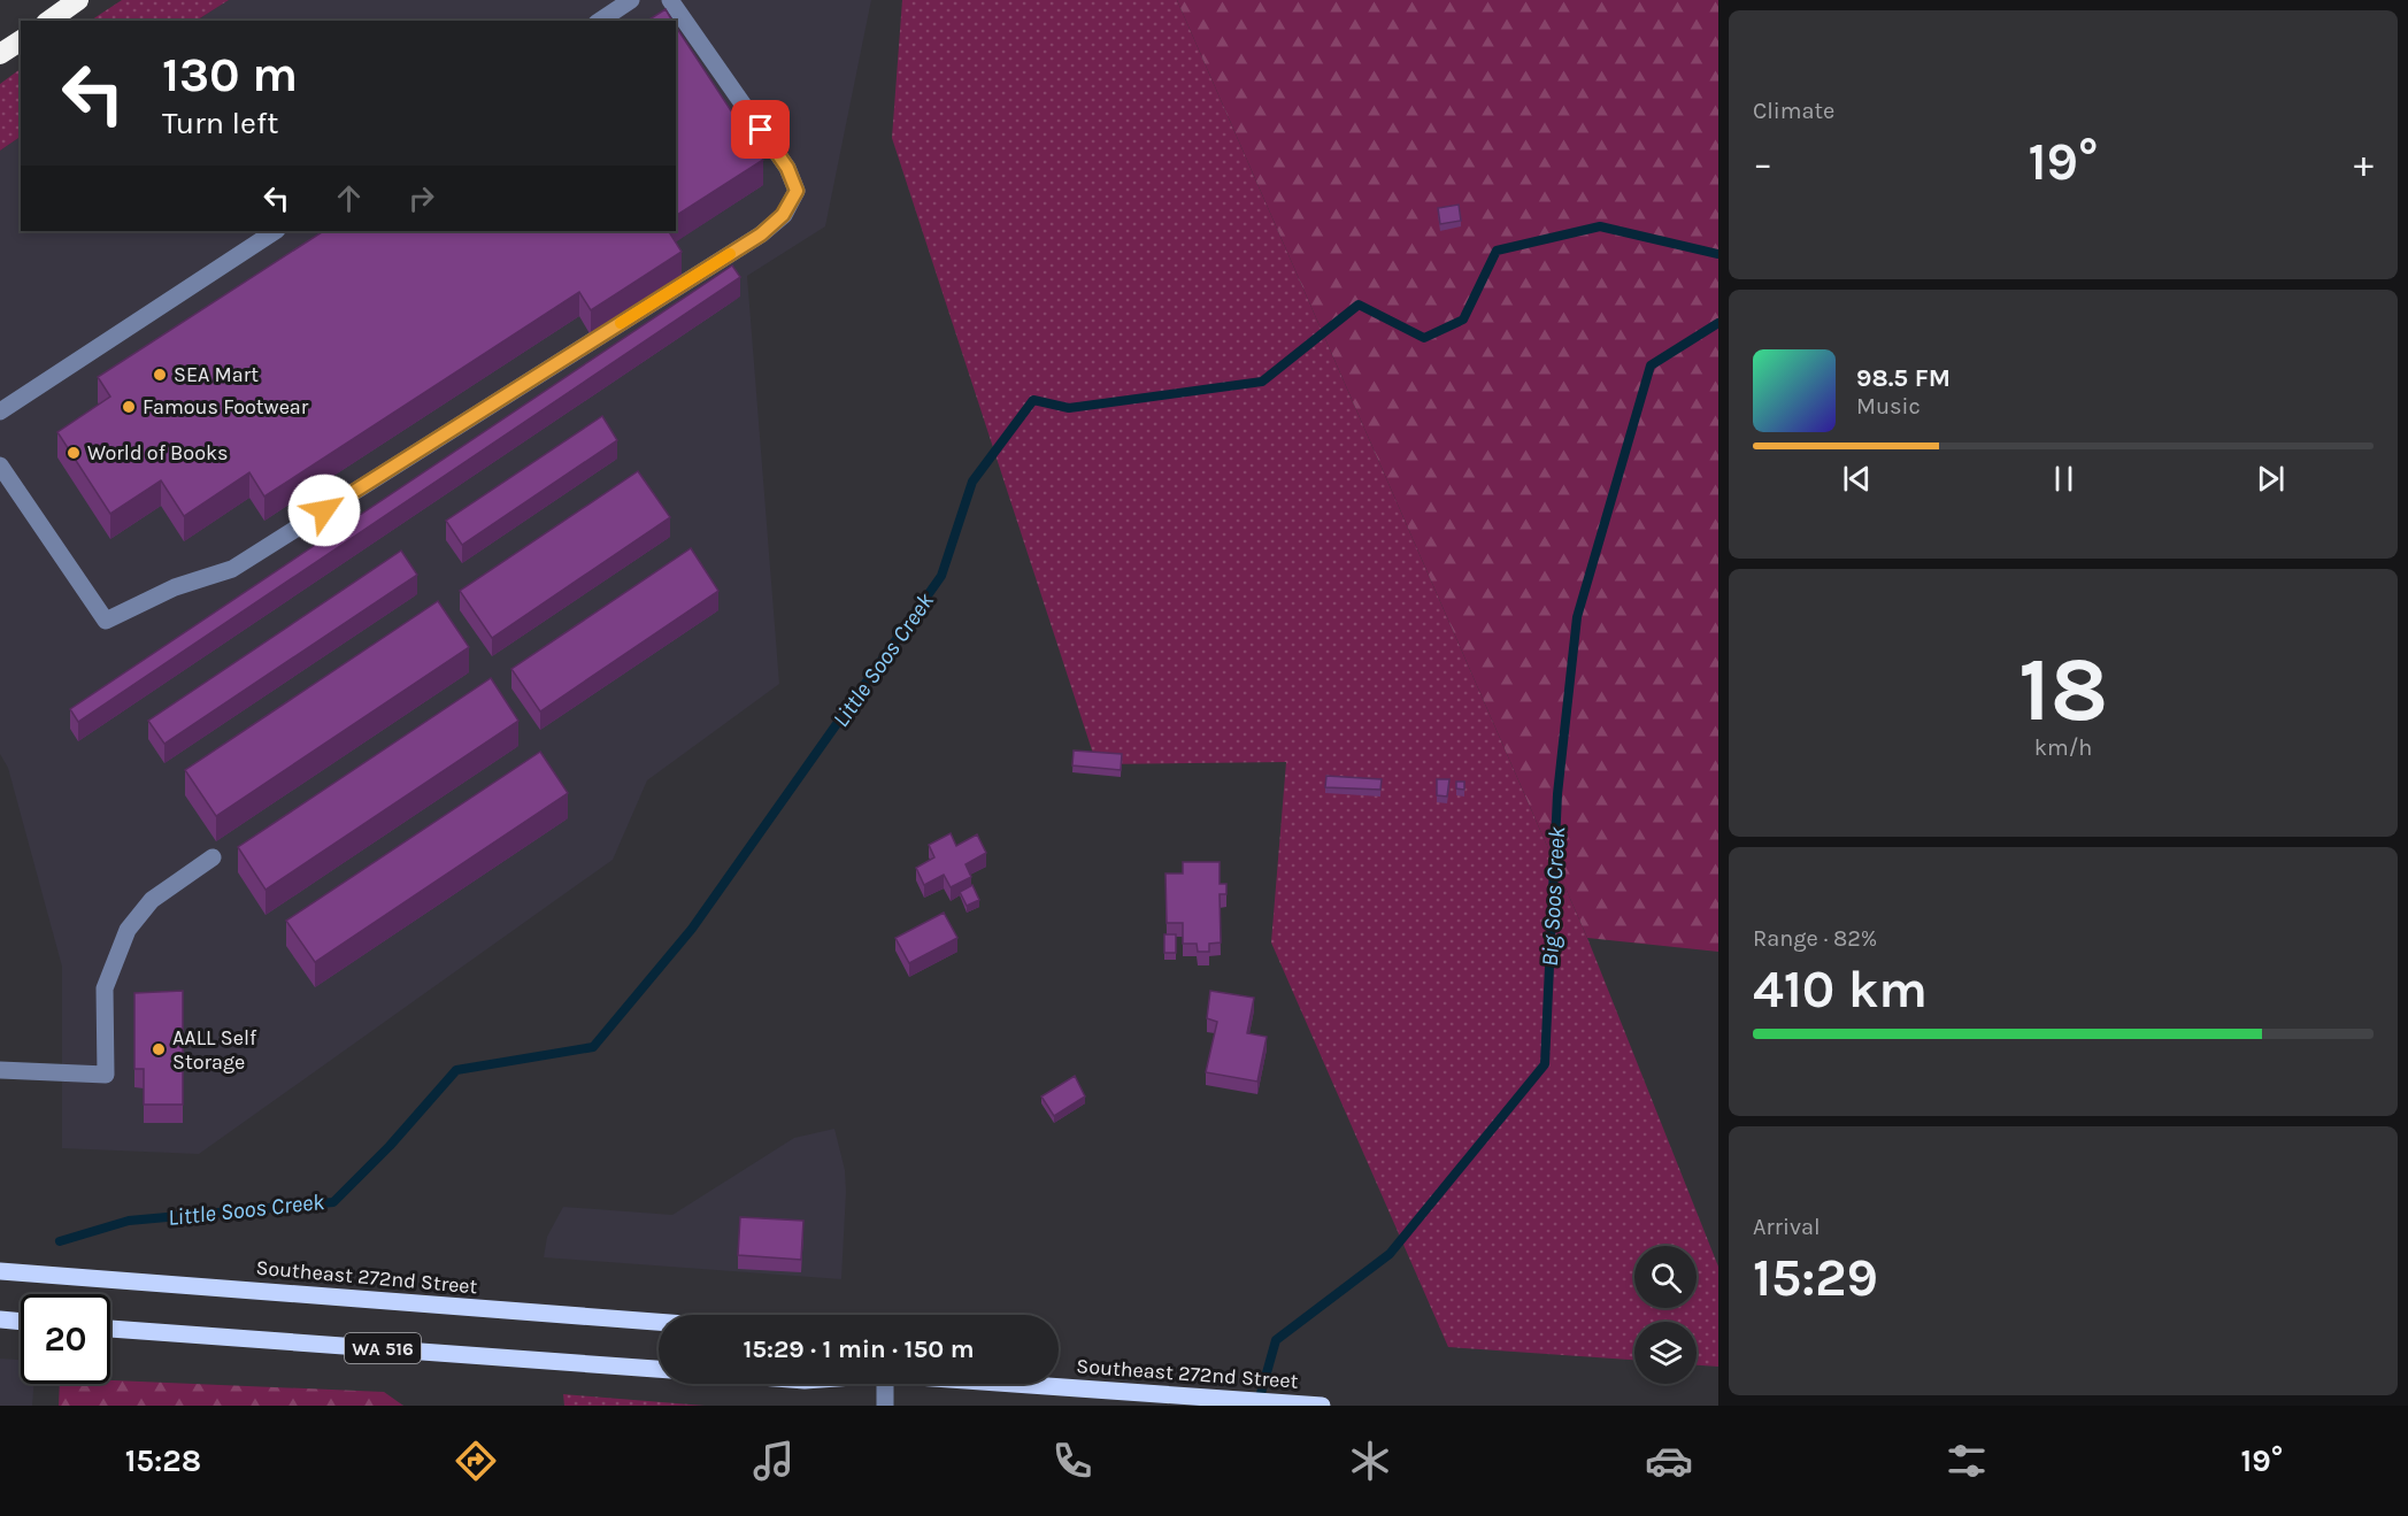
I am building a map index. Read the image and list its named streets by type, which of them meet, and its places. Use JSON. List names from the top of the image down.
{
  "streets": {
    "main road": ["Southeast 272nd Street", "WA 516"]
  },
  "water": ["Little Soos Creek", "Big Soos Creek"],
  "places": [
    "SEA Mart",
    "Famous Footwear",
    "World of Books",
    "AALL Self Storage"
  ],
  "page": {
    "tile": [
      "Climate",
      ["18", "km/h"],
      ["Range · 82%", "410 km"],
      ["Arrival", "15:29"]
    ],
    "turn": ["130 m", "Turn left"],
    "heat": ["−", "19°", "+"],
    "song": ["98.5 FM", "Music"],
    "limit": "20",
    "trip": "15:29 · 1 min · 150 m",
    "tabs": ["15:28", "19°"]
  }
}
